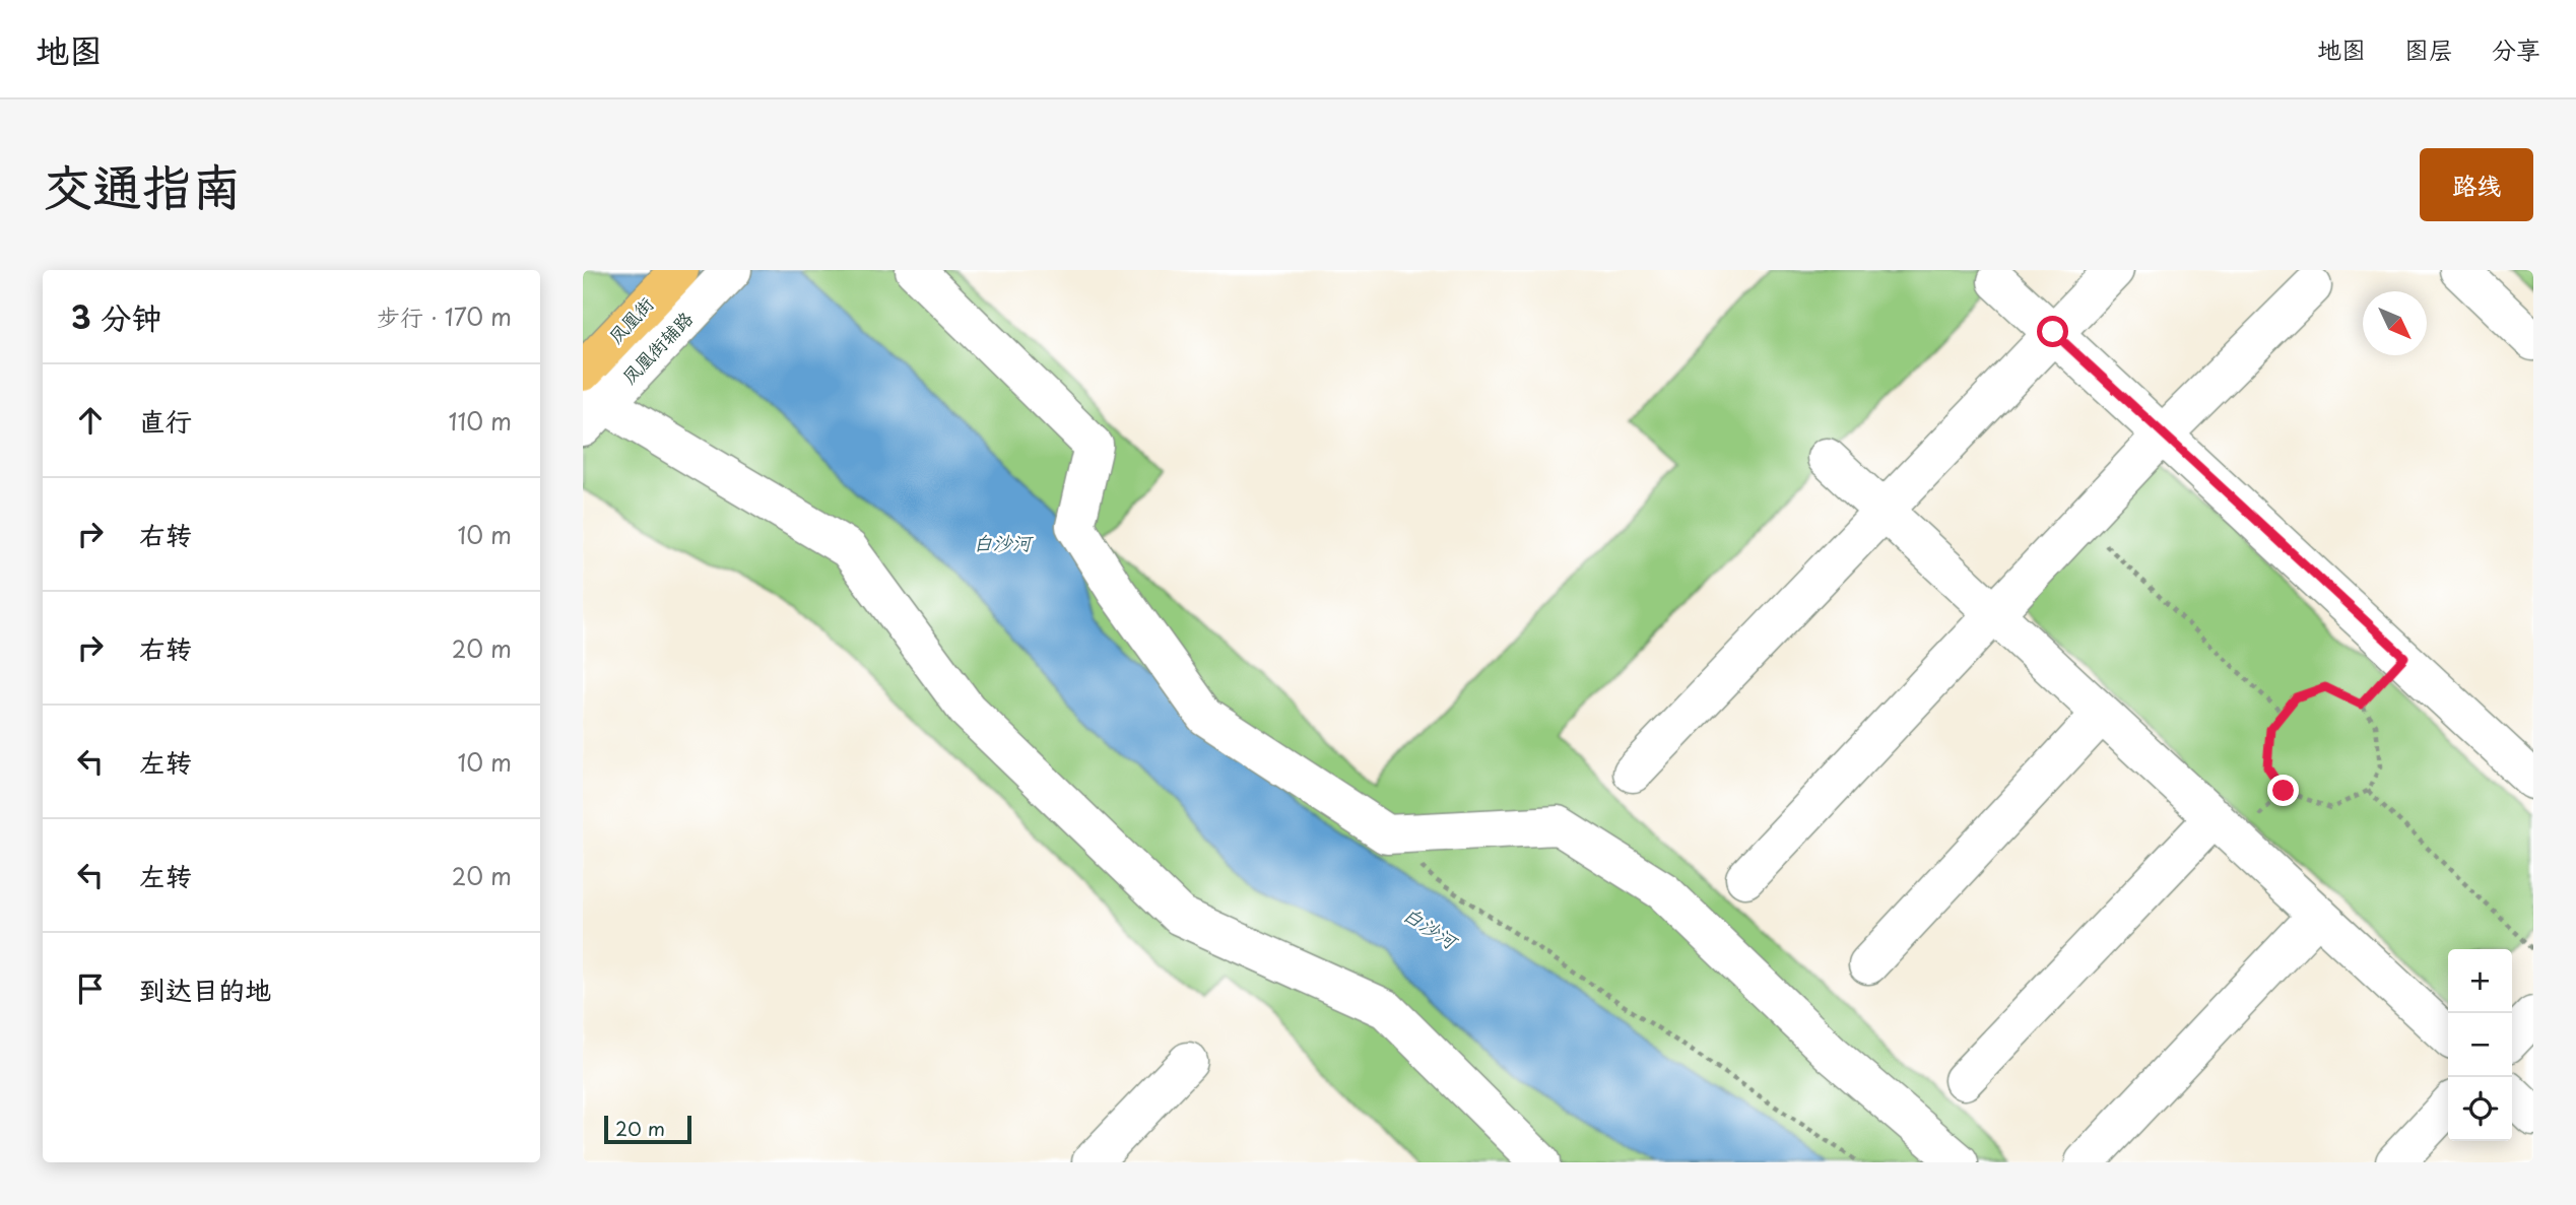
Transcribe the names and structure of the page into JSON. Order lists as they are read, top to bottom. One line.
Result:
{"streets":{"main road":["凤凰街"],"street":["凤凰街辅路"]},"crossings":[["凤凰街","凤凰街辅路"]],"water":["白沙河"],"scale_bar":"20 m","north":"bottom right","page":{"header":"地图","nav":["地图","图层","分享"],"title":"交通指南","buttons":"路线","heading":["3 分钟","步行 · 170 m"],"list":[["直行","110 m"],["右转","10 m"],["右转","20 m"],["左转","10 m"],["左转","20 m"],"到达目的地"],"map_buttons":["+","−"],"scale":"20 m"}}
